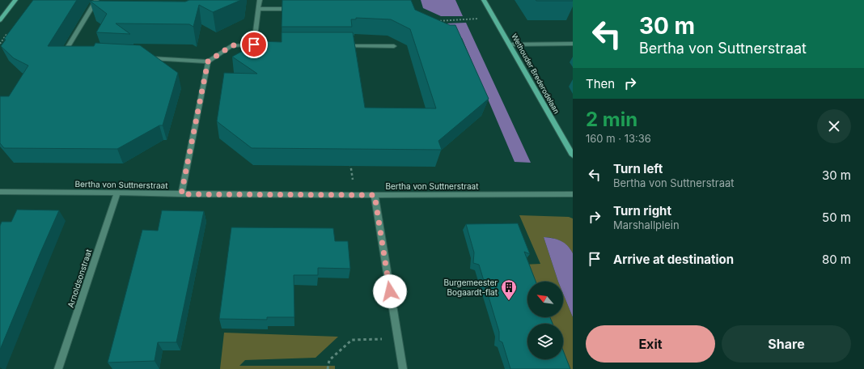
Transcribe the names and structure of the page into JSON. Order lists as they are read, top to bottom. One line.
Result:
{"streets":{"street":["Wethouder Brederodelaan","Bertha von Suttnerstraat","Arnoldsonstraat"]},"crossings":[["Bertha von Suttnerstraat","Arnoldsonstraat"]],"places":{"building":["Burgemeester Bogaardt-flat"]},"north":"top left","page":{"turn":["30 m","Bertha von Suttnerstraat"],"then":"Then","heading":["2 min","160 m · 13:36"],"list":[{"name":"Turn left","note":"Bertha von Suttnerstraat","value":"30 m"},{"name":"Turn right","note":"Marshallplein","value":"50 m"},{"name":"Arrive at destination","value":"80 m"}],"buttons":["Exit","Share"]}}
